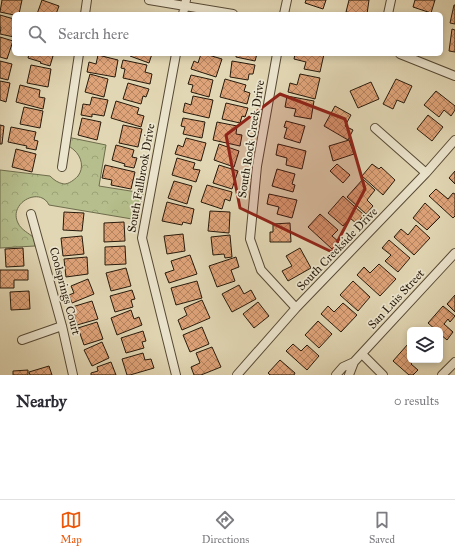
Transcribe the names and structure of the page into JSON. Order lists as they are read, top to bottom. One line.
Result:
{"streets":{"street":["South Rock Creek Drive","South Fallbrook Drive","South Creekside Drive","Coolsprings Court","San Luis Street"]},"crossings":[["South Rock Creek Drive","South Creekside Drive"]],"page":{"search":"Search here","heading":["Nearby","0 results"],"nav":["Map","Directions","Saved"]}}
